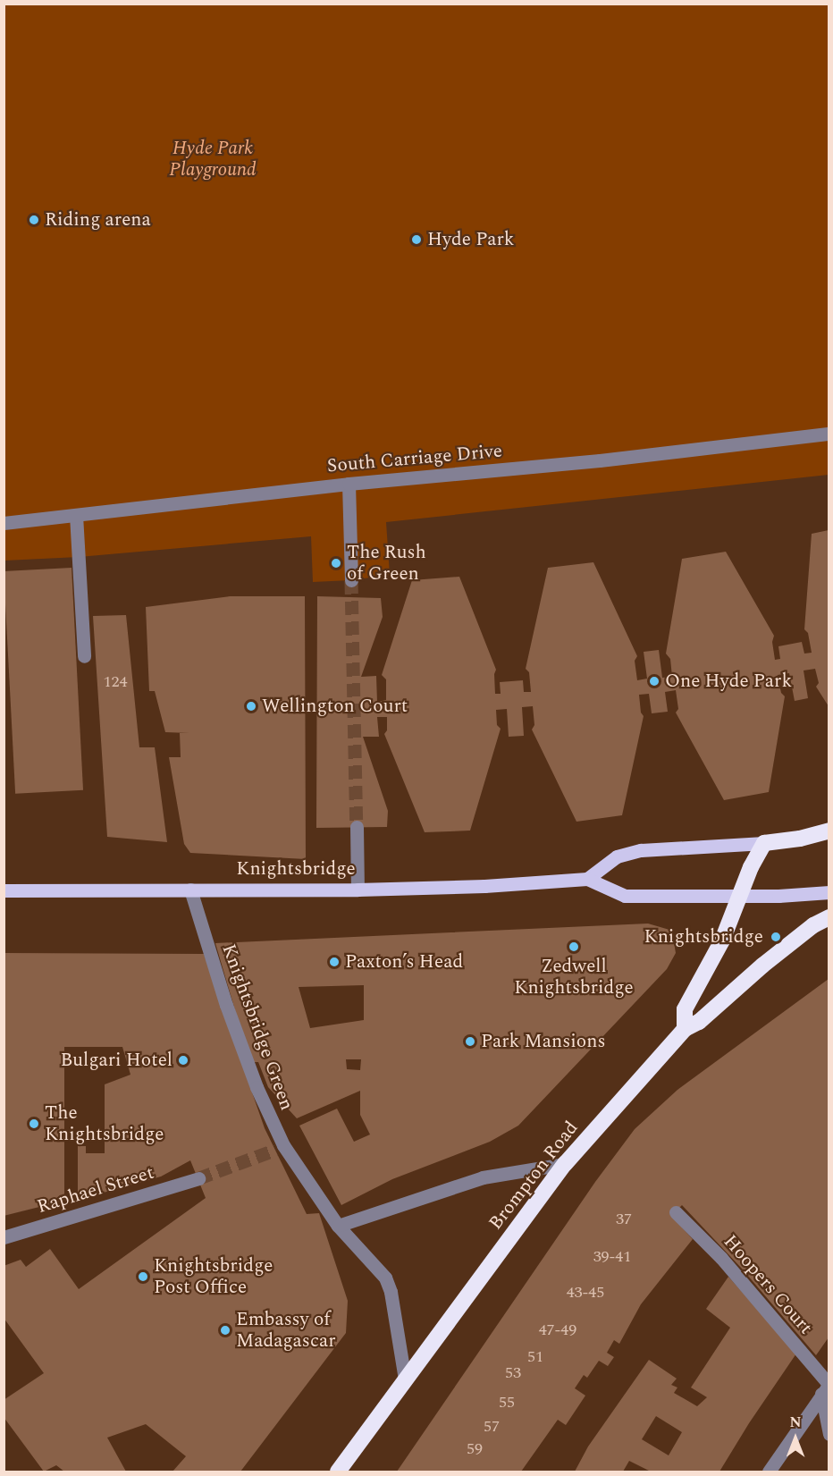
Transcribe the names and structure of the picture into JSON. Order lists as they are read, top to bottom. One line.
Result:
{"streets":{"highway":["Brompton Road"],"main road":["Knightsbridge"],"street":["South Carriage Drive","Knightsbridge Green","Raphael Street","Hoopers Court"]},"crossings":[["Knightsbridge","Knightsbridge Green"],["Knightsbridge Green","Brompton Road"]],"parks":["Hyde Park Playground"],"places":["Riding arena","Hyde Park","The Rush of Green","One Hyde Park","Wellington Court","Knightsbridge","Zedwell Knightsbridge","Paxton’s Head","Park Mansions","Bulgari Hotel","The Knightsbridge","Knightsbridge Post Office","Embassy of Madagascar"],"house_numbers":["124","37","39-41","43-45","47-49","51","53","55","57","59"],"north":"top"}
